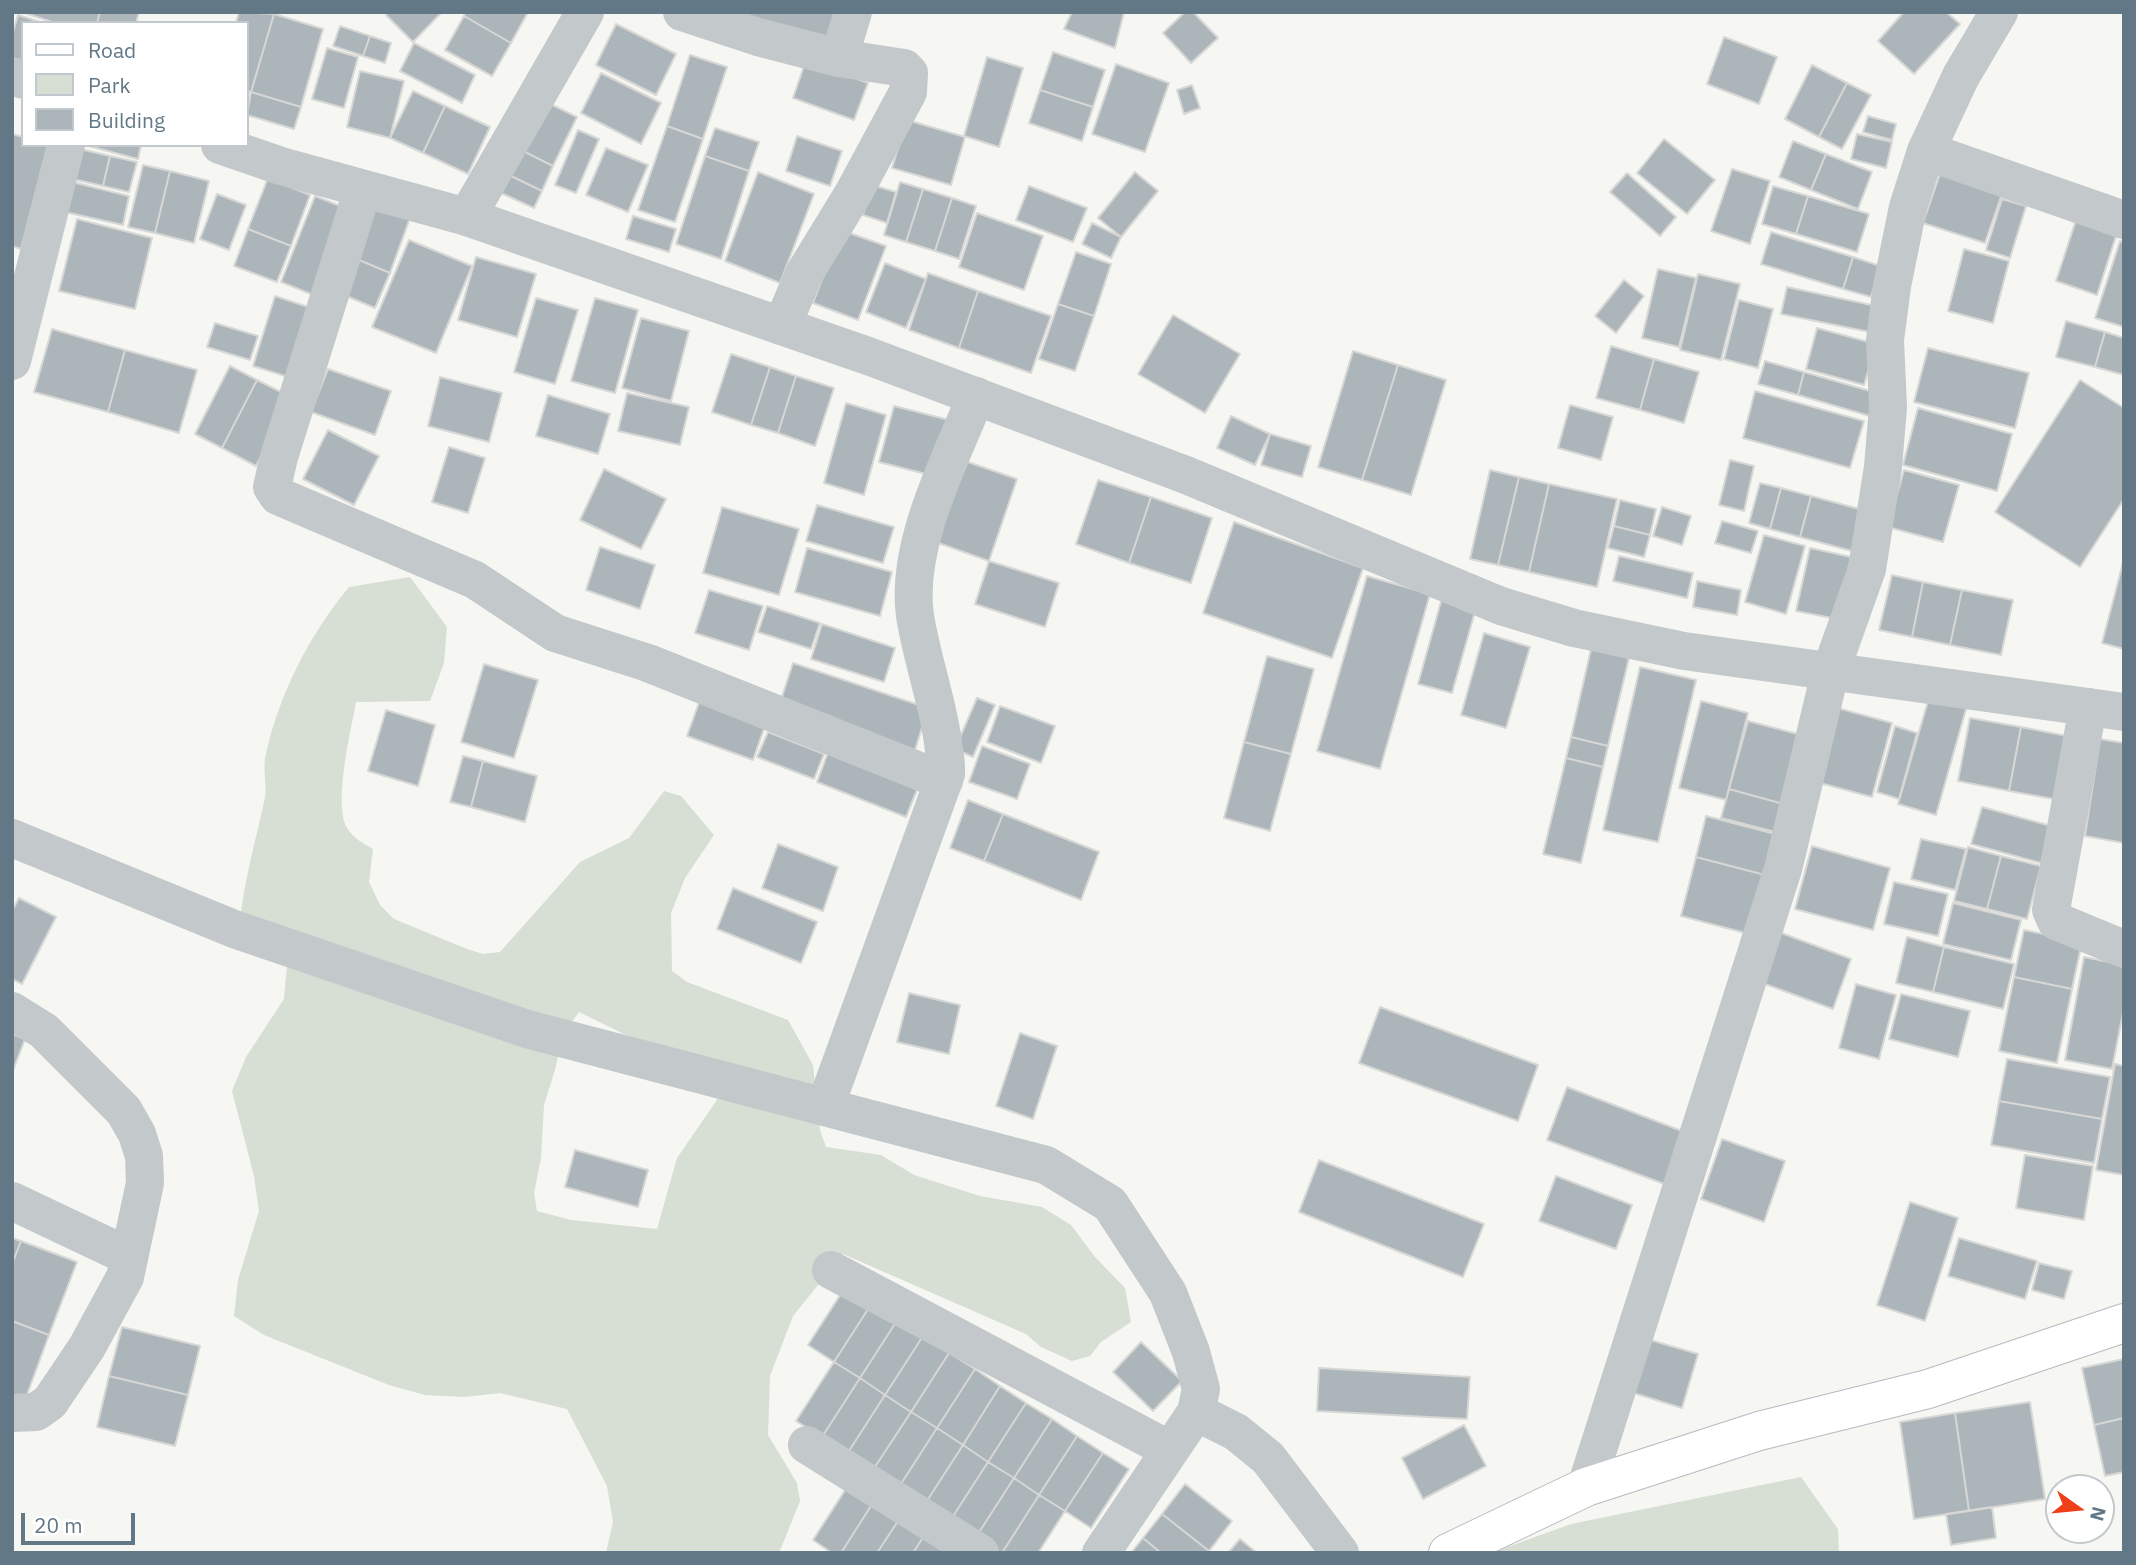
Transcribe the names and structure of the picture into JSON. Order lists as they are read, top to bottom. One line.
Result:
{"legend":["Road","Park","Building"],"scale_bar":"20 m","north":"right"}
